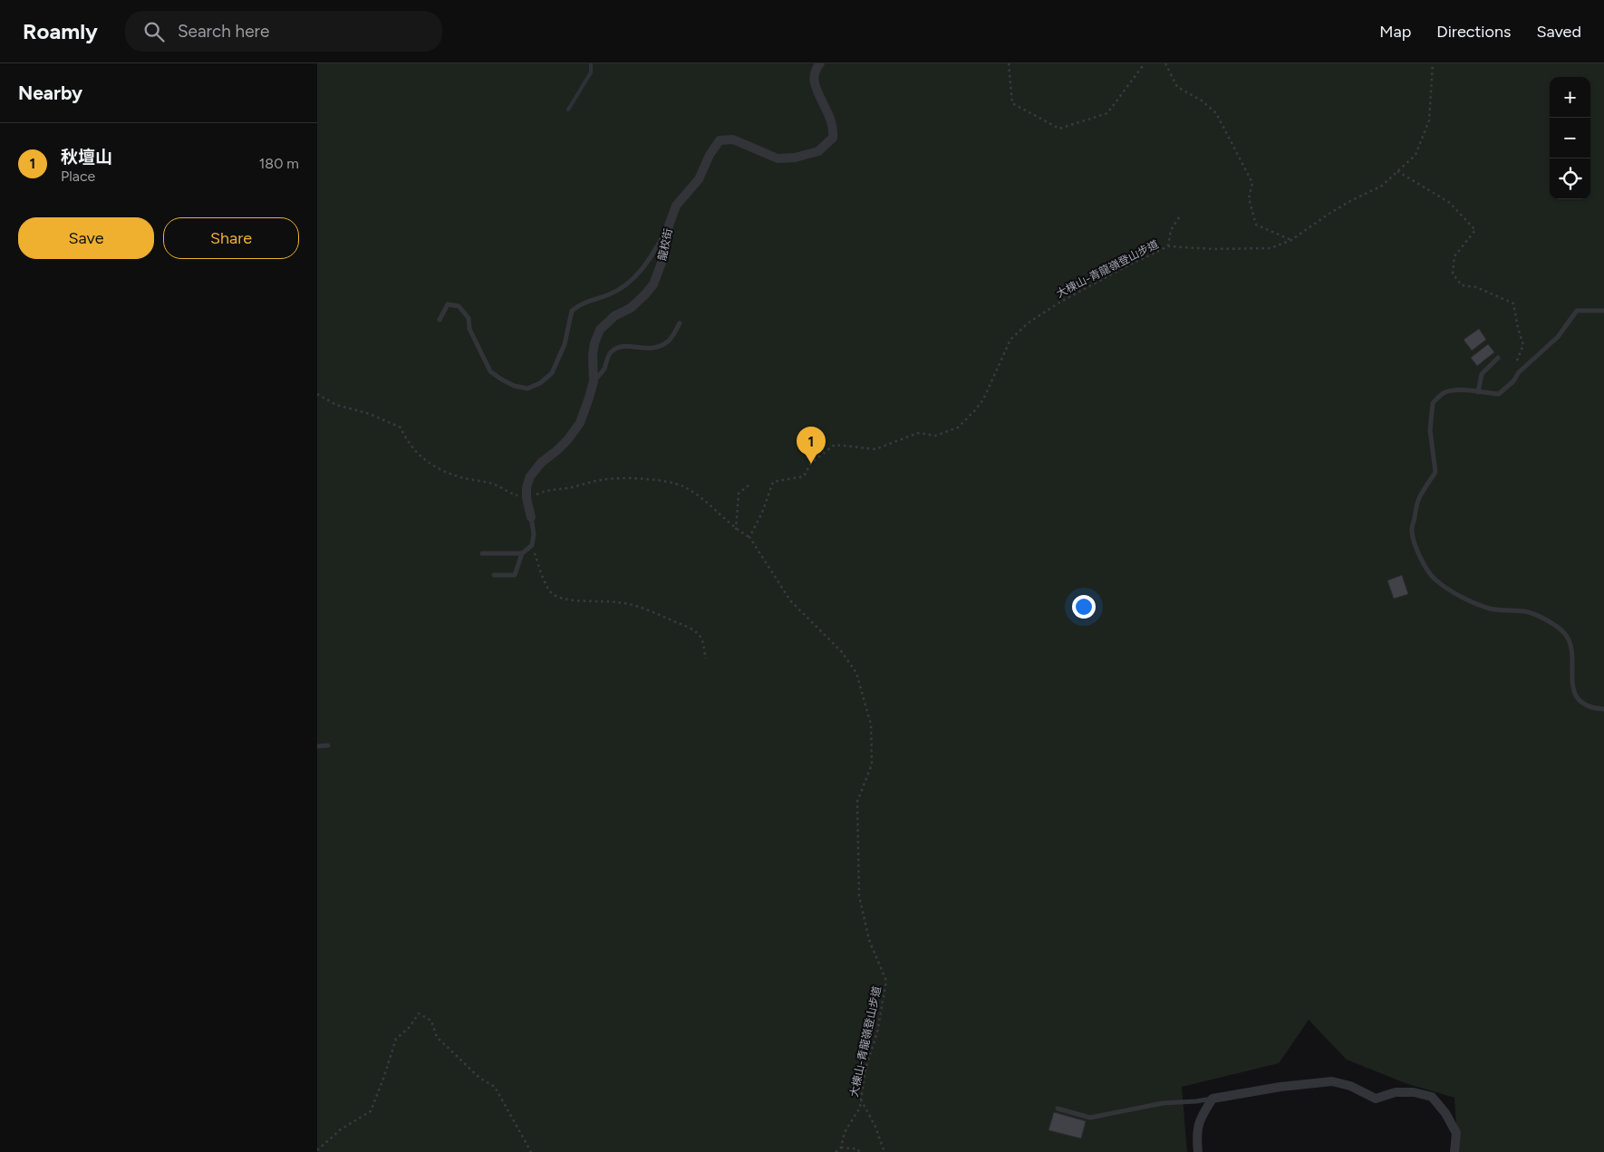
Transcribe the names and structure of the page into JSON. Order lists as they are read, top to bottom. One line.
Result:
{"streets":{"street":["龍校街"],"path":["大棟山-青龍嶺登山步道"]},"page":{"header":"Roamly","search":"Search here","nav":["Map","Directions","Saved"],"heading":"Nearby","map_buttons":["+","−"],"list":[{"mark":"1","name":"秋壇山","note":"Place","value":"180 m"}],"buttons":["Save","Share"],"pins":"1"}}
